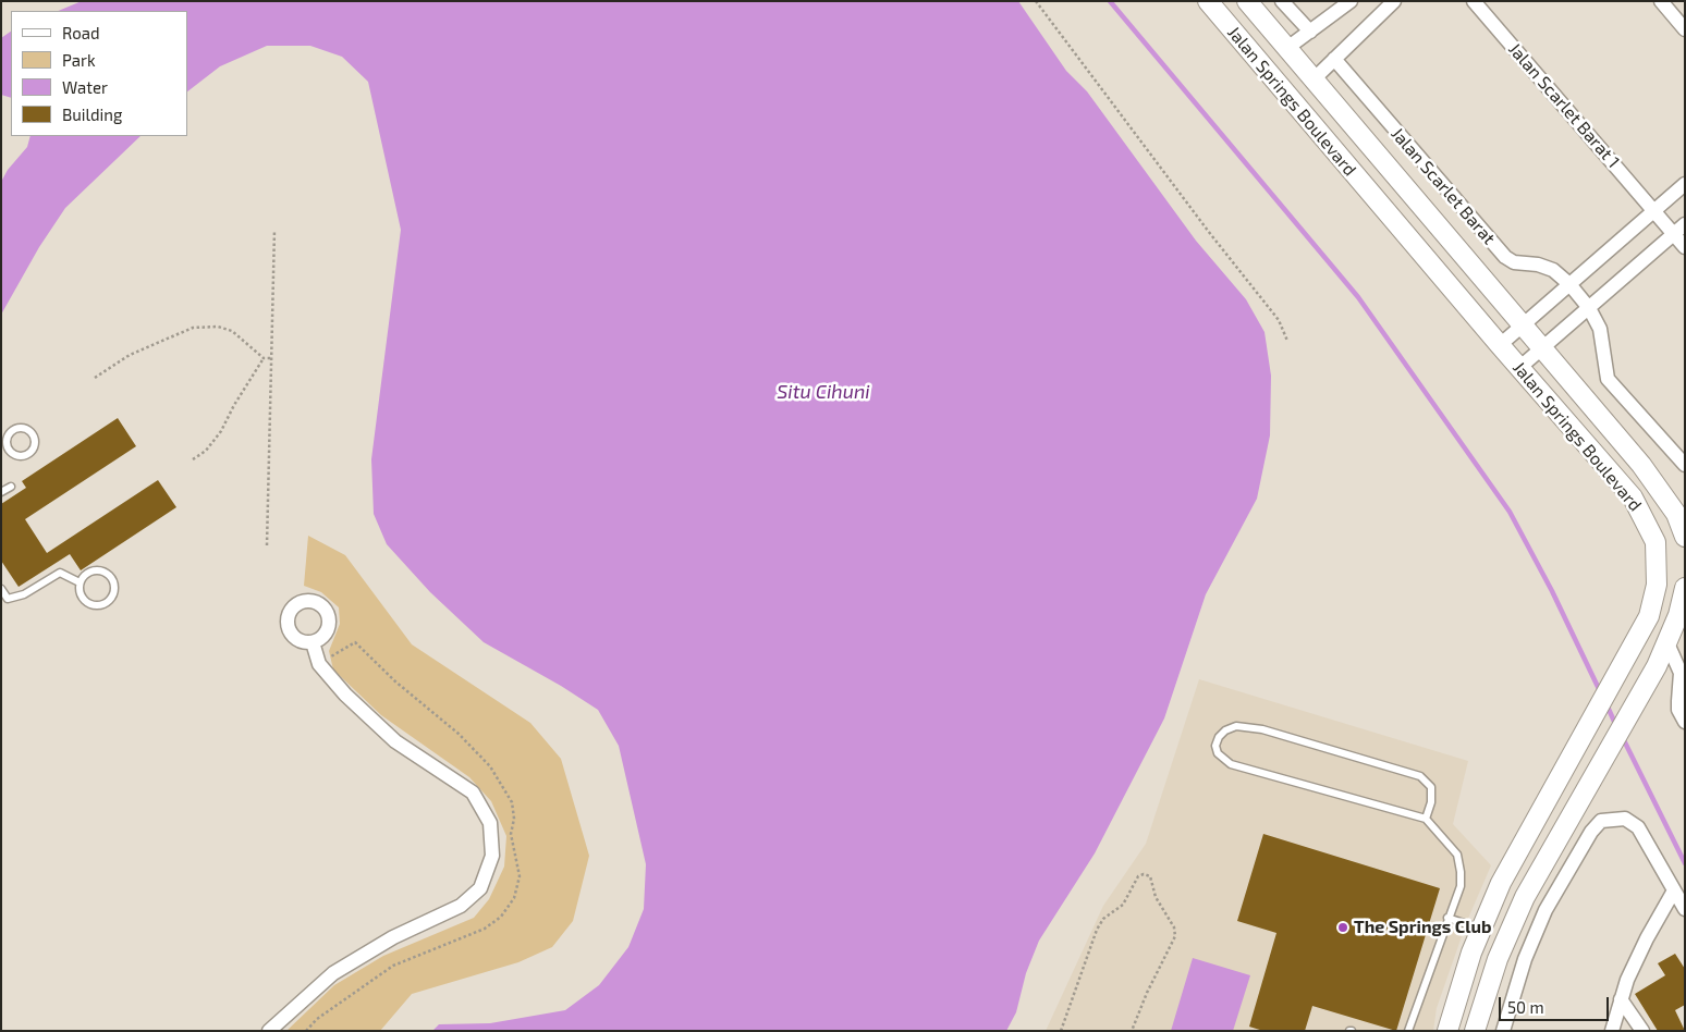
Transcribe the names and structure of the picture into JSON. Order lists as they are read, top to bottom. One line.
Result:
{"streets":{"main road":["Jalan Springs Boulevard"],"street":["Jalan Scarlet Barat 1","Jalan Scarlet Barat"]},"water":["Situ Cihuni"],"places":["The Springs Club"],"legend":["Road","Park","Water","Building"],"scale_bar":"50 m"}
